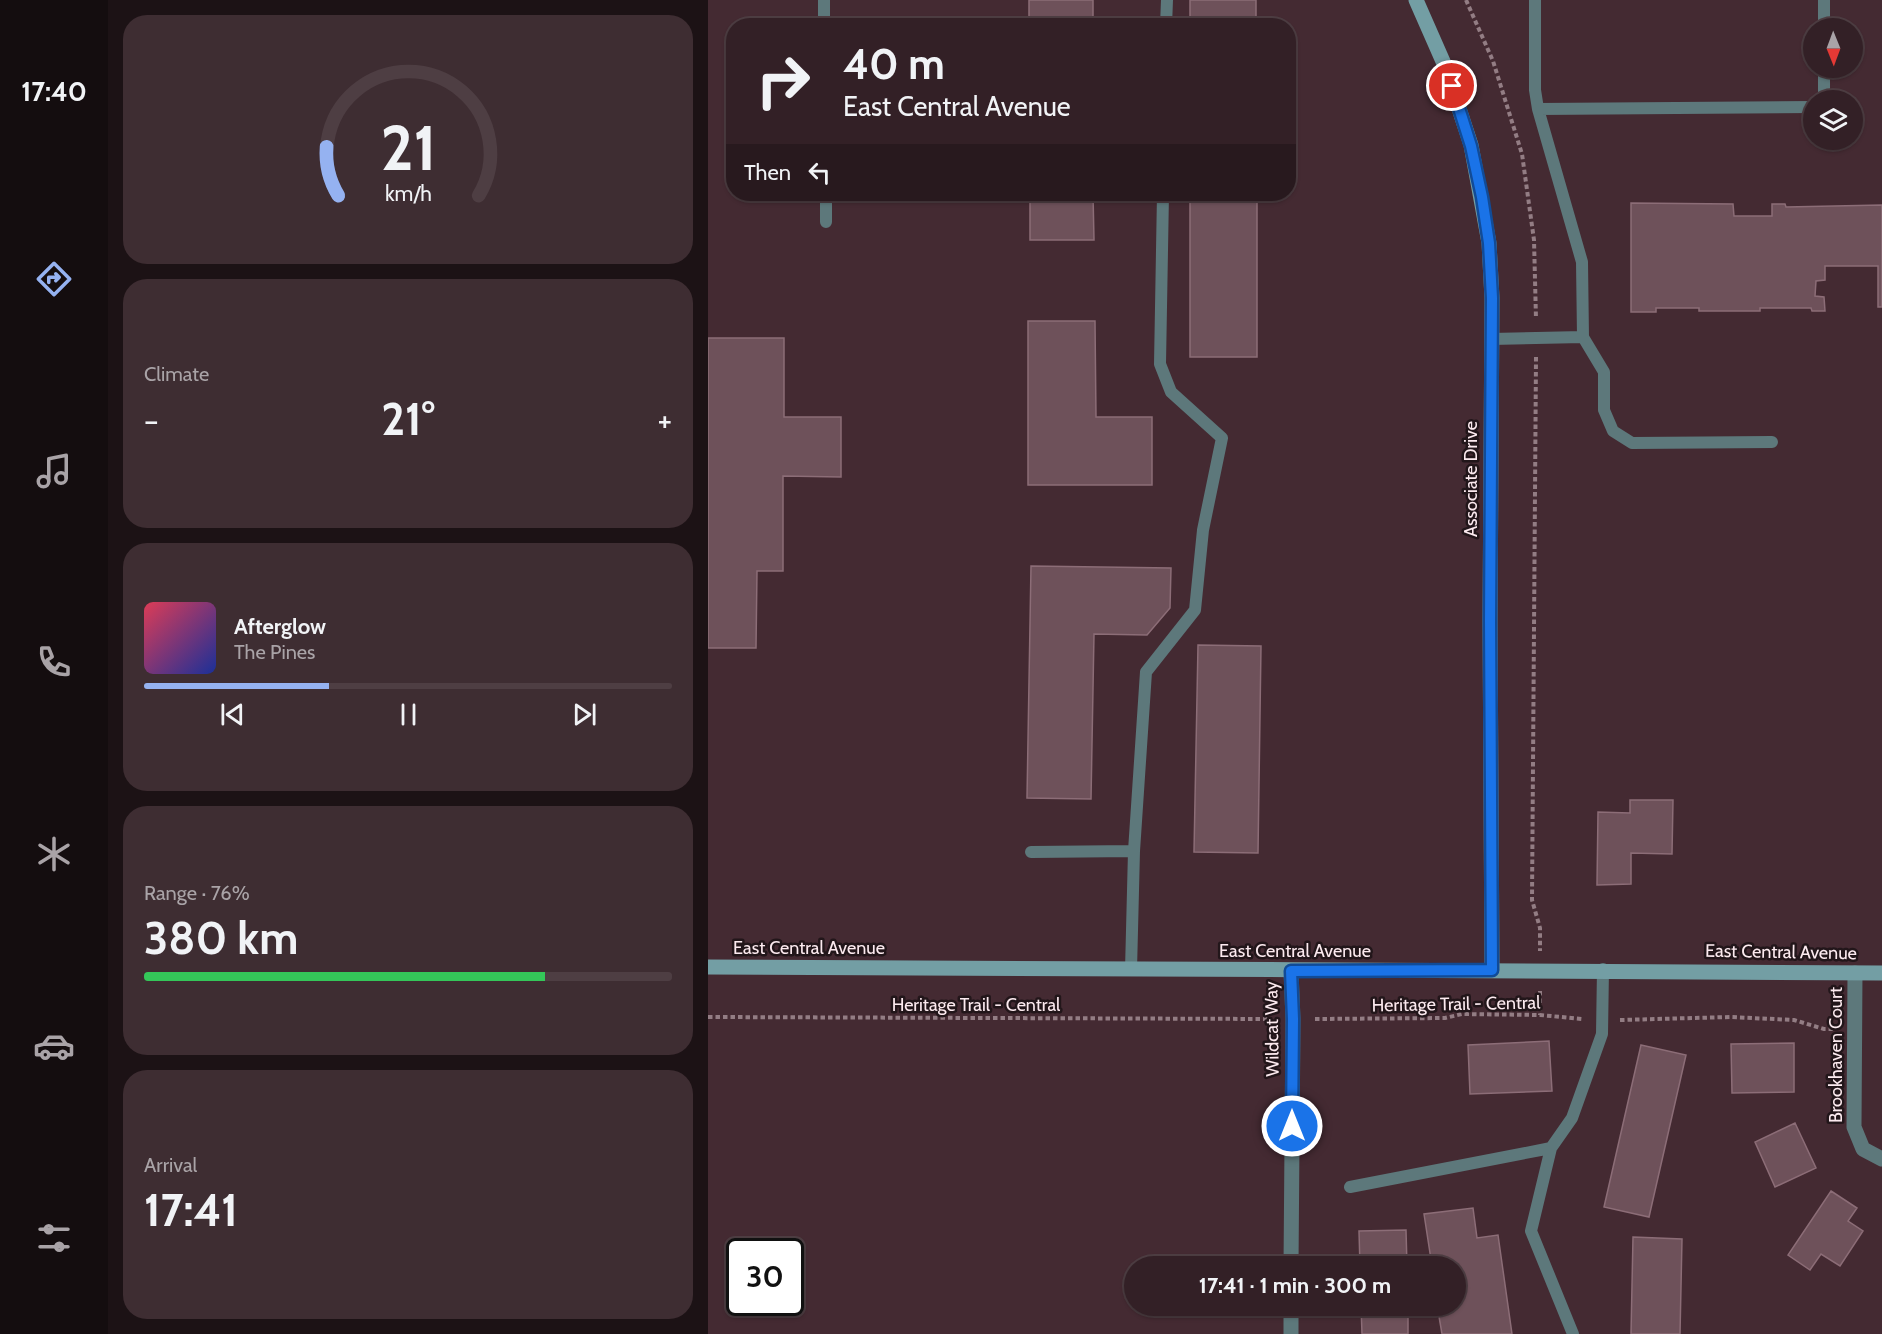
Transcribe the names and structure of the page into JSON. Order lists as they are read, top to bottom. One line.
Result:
{"streets":{"main road":["Associate Drive","East Central Avenue"],"street":["Wildcat Way","Brookhaven Court"],"path":["Heritage Trail - Central"]},"crossings":[["Associate Drive","East Central Avenue"],["East Central Avenue","Wildcat Way"],["East Central Avenue","Brookhaven Court"]],"north":"bottom","page":{"tabs":"17:40","turn":["40 m","East Central Avenue"],"then":"Then","tile":["Climate",["Range · 76%","380 km"],["Arrival","17:41"]],"heat":["−","21°","+"],"song":["Afterglow","The Pines"],"limit":"30","trip":"17:41 · 1 min · 300 m","gauge":["21","km/h"]}}
